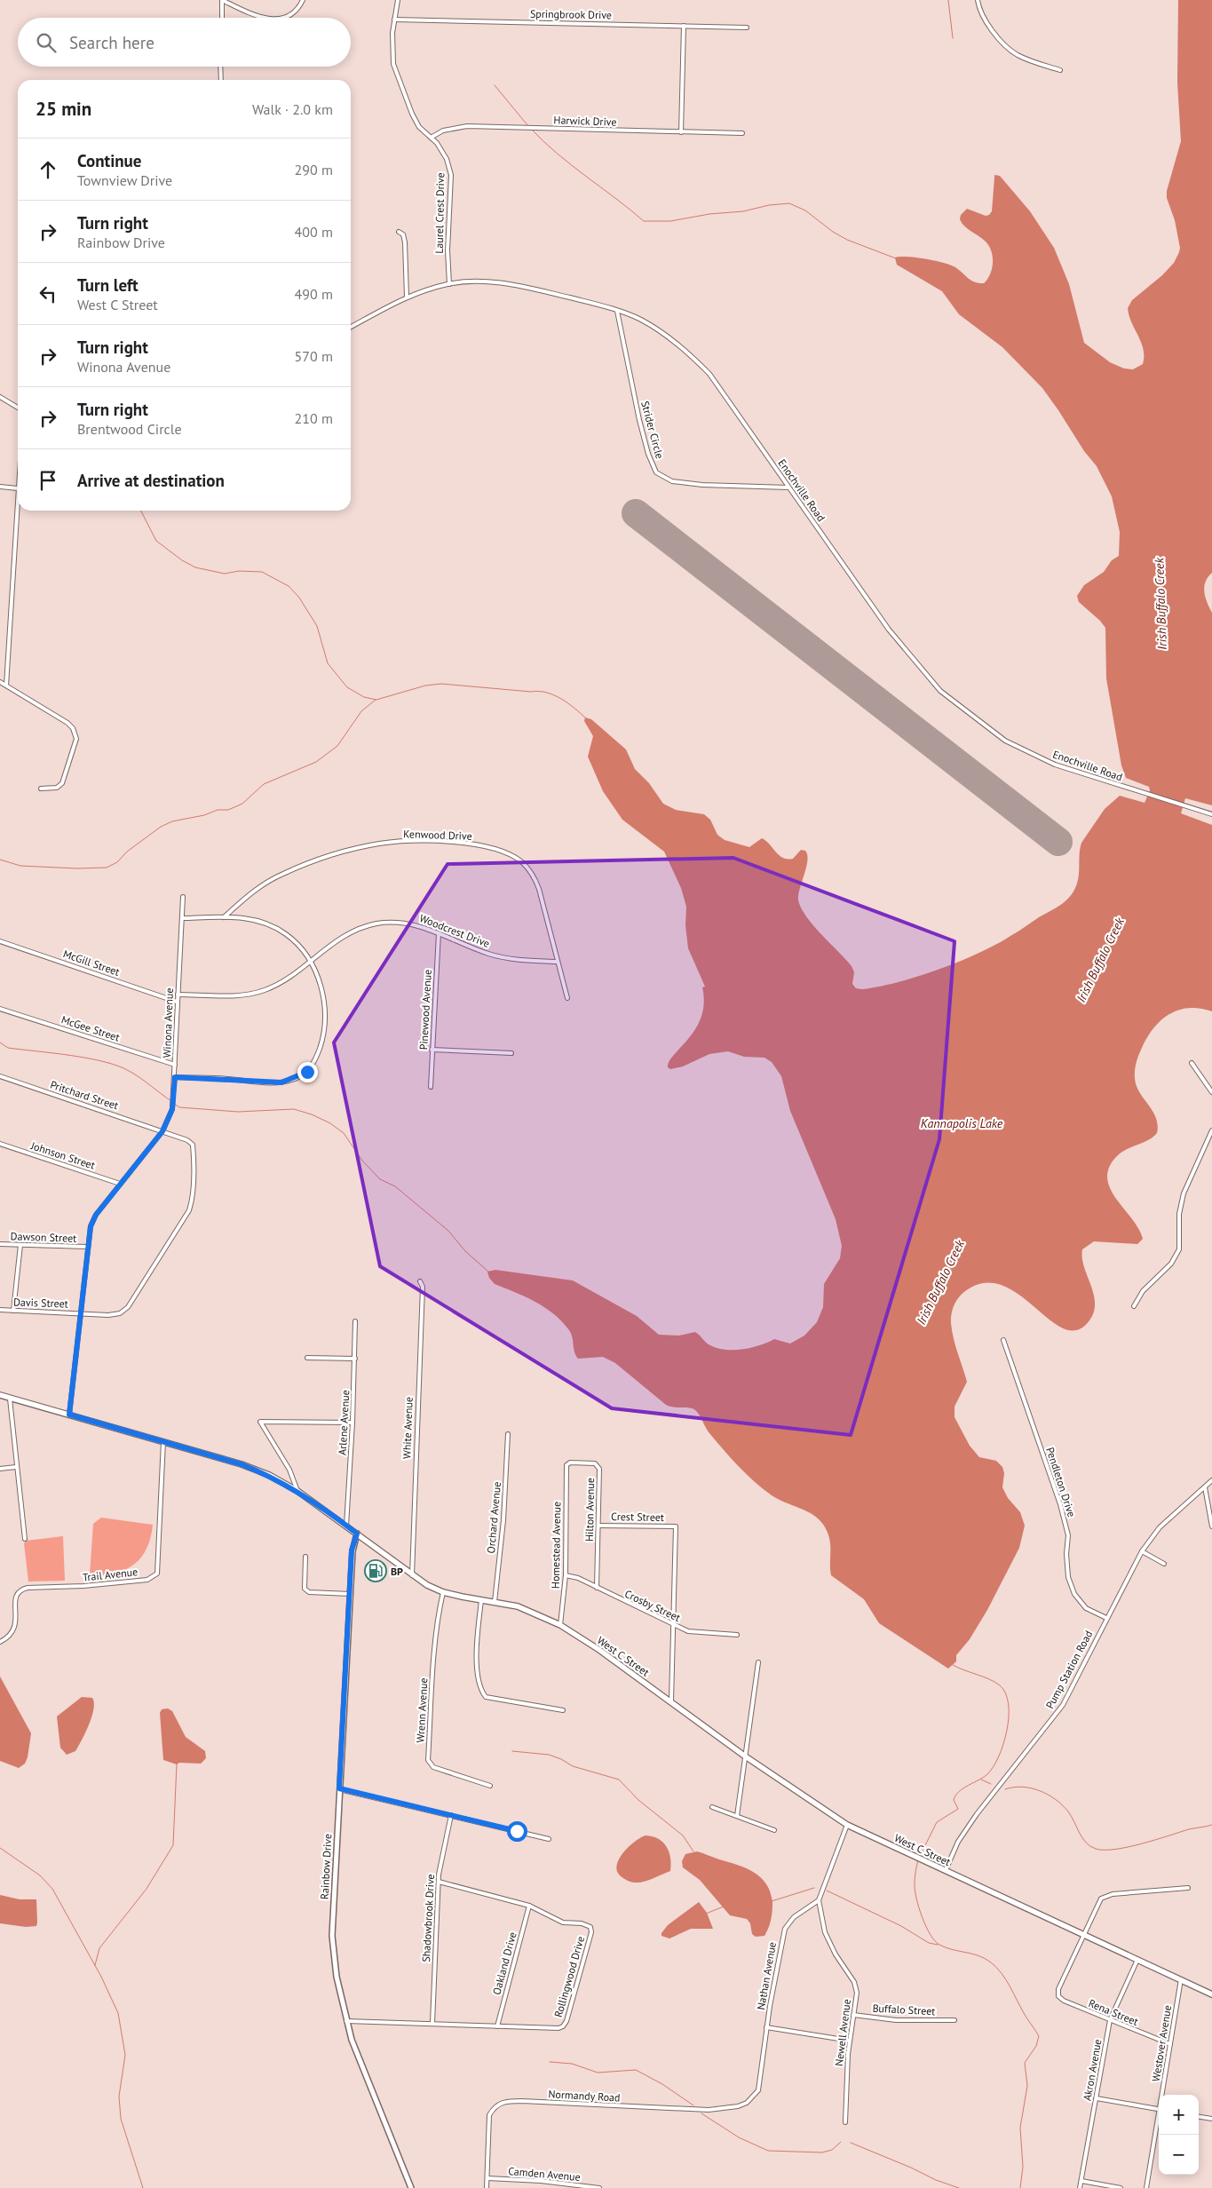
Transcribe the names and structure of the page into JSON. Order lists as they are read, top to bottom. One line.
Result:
{"streets":{"main road":["West C Street"],"street":["Springbrook Drive","Harwick Drive","Laurel Crest Drive","Strider Circle","Enochville Road","Kenwood Drive","Woodcrest Drive","McGill Street","Pinewood Avenue","Winona Avenue","McGee Street","Pritchard Street","Johnson Street","Dawson Street","Davis Street","Arlene Avenue","White Avenue","Pendleton Drive","Hilton Avenue","Crest Street","Orchard Avenue","Homestead Avenue","Trail Avenue","Crosby Street","Pump Station Road","Wrenn Avenue","Rainbow Drive","Shadowbrook Drive","Oakland Drive","Nathan Avenue","Rollingwood Drive","Buffalo Street","Rena Street","Newell Avenue","Westover Avenue","Akron Avenue","Normandy Road","Camden Avenue"]},"crossings":[["Springbrook Drive","Laurel Crest Drive"],["Harwick Drive","Laurel Crest Drive"],["Laurel Crest Drive","Enochville Road"],["Strider Circle","Enochville Road"],["Kenwood Drive","Woodcrest Drive"],["Woodcrest Drive","Pinewood Avenue"],["Woodcrest Drive","Winona Avenue"],["McGill Street","Winona Avenue"],["Winona Avenue","McGee Street"],["Winona Avenue","Pritchard Street"],["Winona Avenue","Johnson Street"],["Winona Avenue","Dawson Street"],["Winona Avenue","Davis Street"],["Winona Avenue","West C Street"],["Pritchard Street","Davis Street"],["Arlene Avenue","West C Street"],["White Avenue","West C Street"],["Pendleton Drive","Pump Station Road"],["Hilton Avenue","Crest Street"],["Hilton Avenue","Homestead Avenue"],["Hilton Avenue","Crosby Street"],["Crest Street","Crosby Street"],["Orchard Avenue","West C Street"],["Homestead Avenue","Crosby Street"],["Homestead Avenue","West C Street"],["Trail Avenue","West C Street"],["West C Street","Pump Station Road"],["West C Street","Wrenn Avenue"],["West C Street","Rainbow Drive"],["West C Street","Rena Street"],["West C Street","Westover Avenue"],["West C Street","Akron Avenue"],["Rainbow Drive","Rollingwood Drive"],["Shadowbrook Drive","Rollingwood Drive"],["Oakland Drive","Rollingwood Drive"],["Nathan Avenue","Newell Avenue"],["Nathan Avenue","Normandy Road"],["Buffalo Street","Newell Avenue"],["Rena Street","Westover Avenue"],["Rena Street","Akron Avenue"],["Normandy Road","Camden Avenue"]],"water":["Irish Buffalo Creek","Kannapolis Lake"],"places":{"fuel station":["BP"]},"page":{"search":"Search here","heading":["25 min","Walk · 2.0 km"],"list":[["Continue","Townview Drive","290 m"],["Turn right","Rainbow Drive","400 m"],["Turn left","West C Street","490 m"],["Turn right","Winona Avenue","570 m"],["Turn right","Brentwood Circle","210 m"],"Arrive at destination"],"map_buttons":["+","−"]}}
